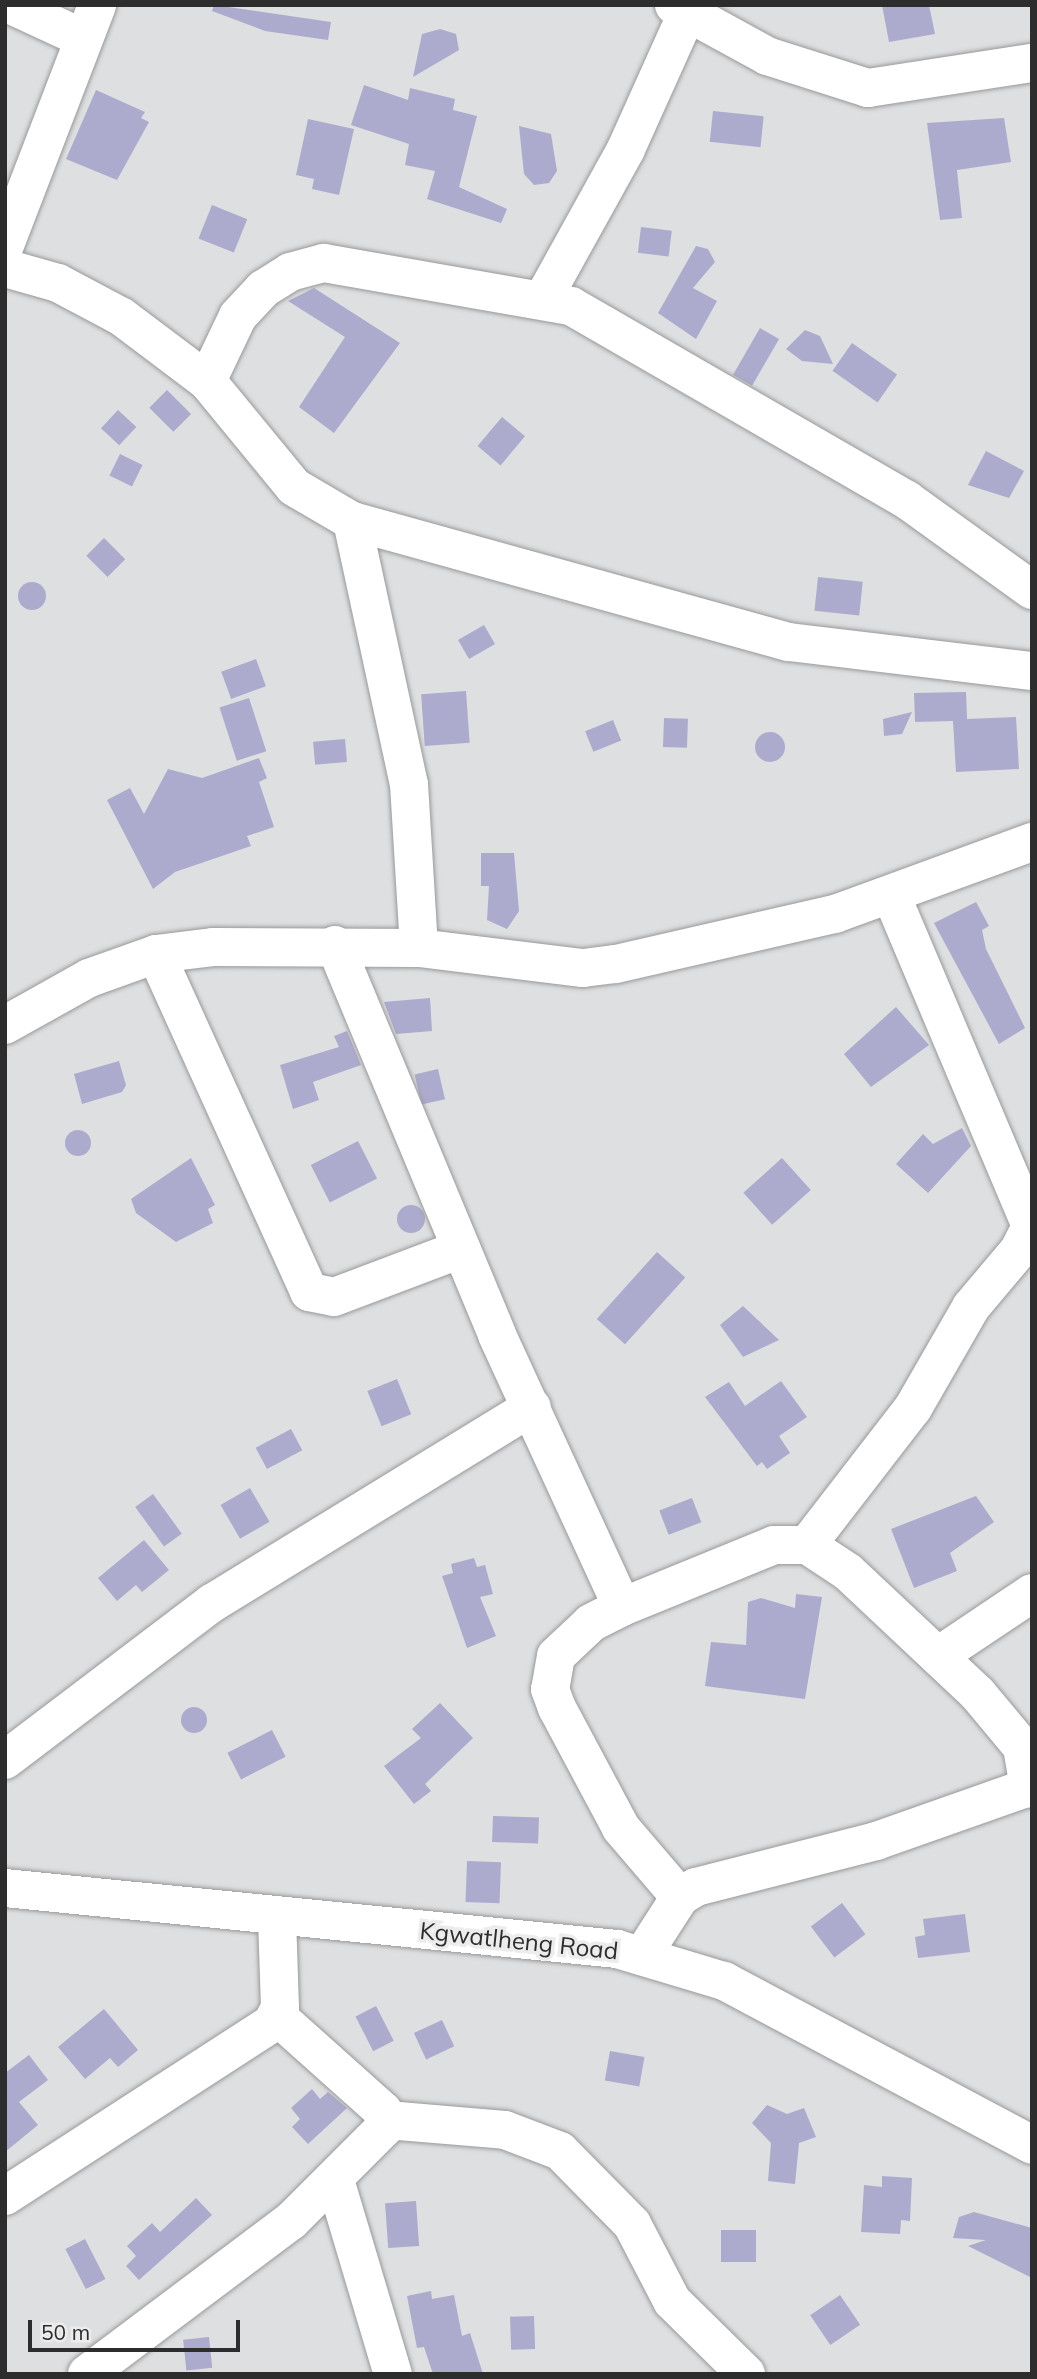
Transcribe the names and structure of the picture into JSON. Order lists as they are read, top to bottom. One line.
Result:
{"streets":{"street":["Kgwatlheng Road"]},"scale_bar":"50 m"}
